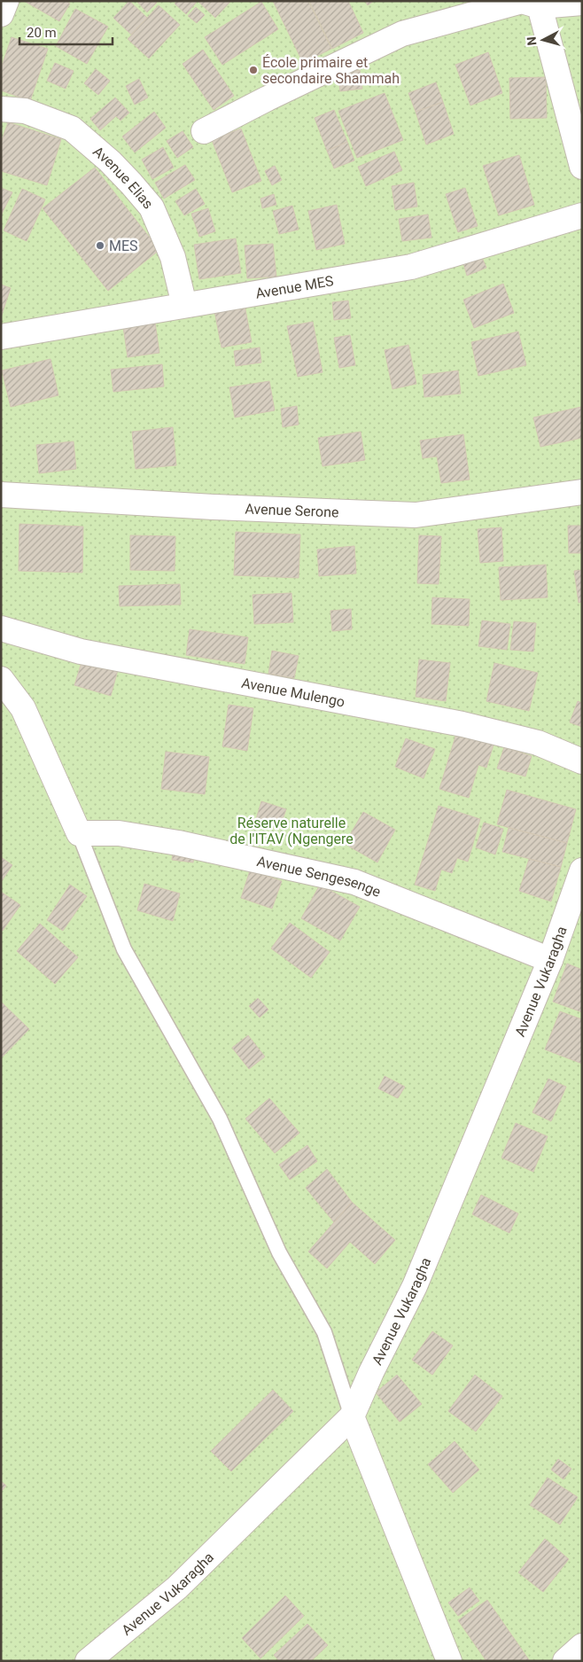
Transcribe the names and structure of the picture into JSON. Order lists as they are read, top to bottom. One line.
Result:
{"streets":{"street":["Avenue Elias","Avenue MES","Avenue Serone","Avenue Mulengo","Avenue Sengesenge","Avenue Vukaragha"]},"crossings":[["Avenue Elias","Avenue MES"],["Avenue Sengesenge","Avenue Vukaragha"]],"parks":["Réserve naturelle de l'ITAV (Ngengere"],"places":["École primaire et secondaire Shammah","MES"],"scale_bar":"20 m","north":"left"}
